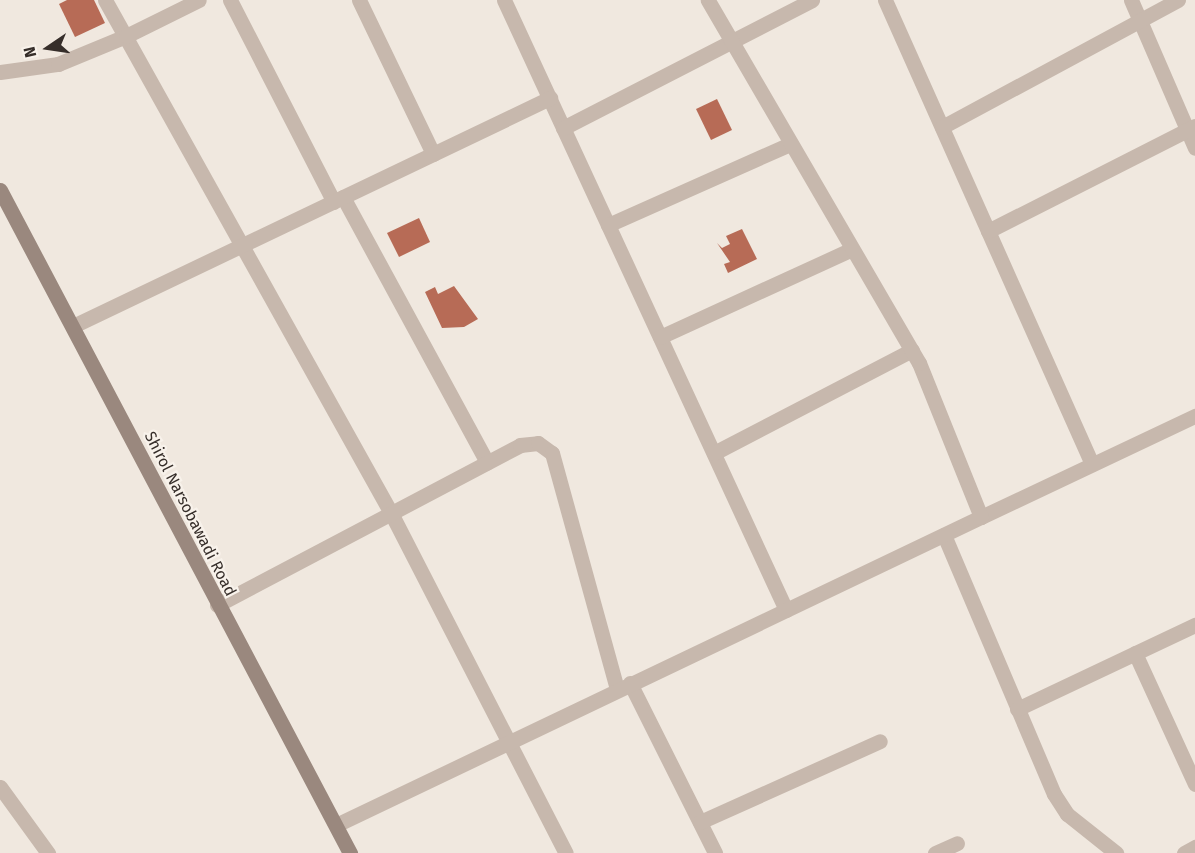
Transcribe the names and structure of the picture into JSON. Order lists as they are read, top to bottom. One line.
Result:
{"streets":{"main road":["Shirol Narsobawadi Road"]},"north":"left"}
